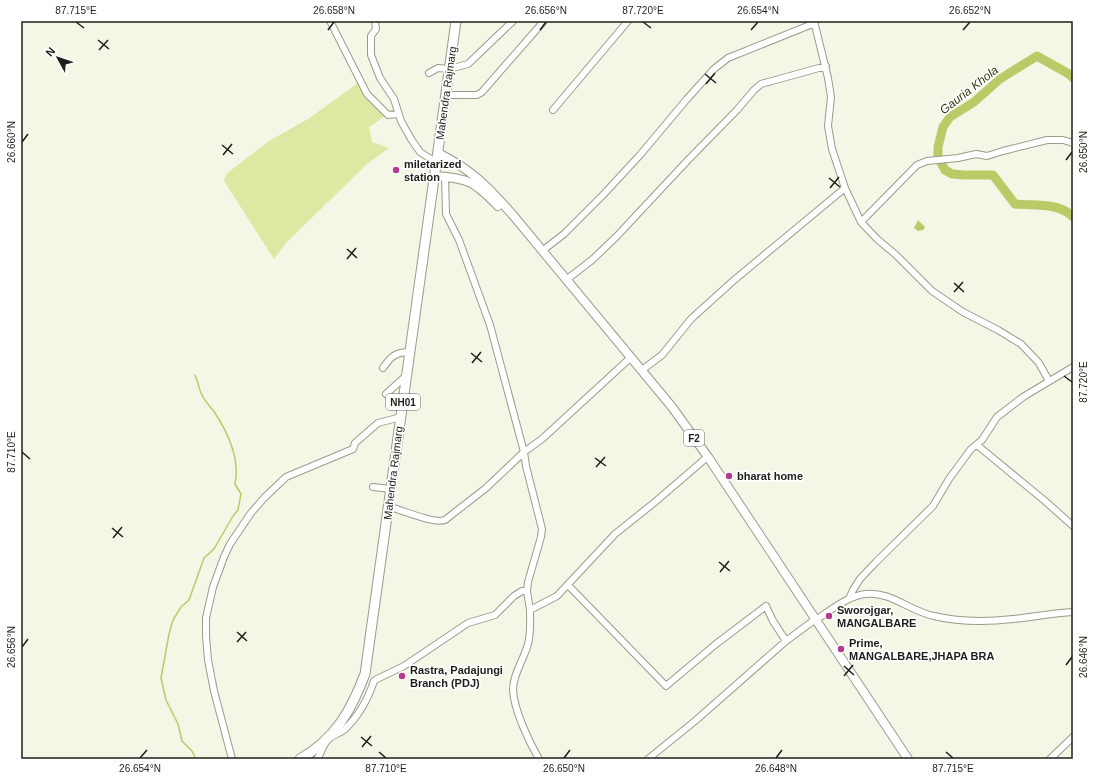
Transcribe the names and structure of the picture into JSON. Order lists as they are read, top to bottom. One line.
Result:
{"streets":{"highway":["Mahendra Rajmarg","NH01"],"main road":["F2"]},"crossings":[["Mahendra Rajmarg","F2"]],"water":["Gauria Khola"],"places":["miletarized station","bharat home","Sworojgar, MANGALBARE","Prime, MANGALBARE,JHAPA BRA","Rastra, Padajungi Branch (PDJ)"],"north":"top left","coordinates":["87.715°E","26.658°N","26.656°N","87.720°E","26.654°N","26.652°N","26.660°N","26.650°N","87.710°E","26.646°N","26.648°N"]}
